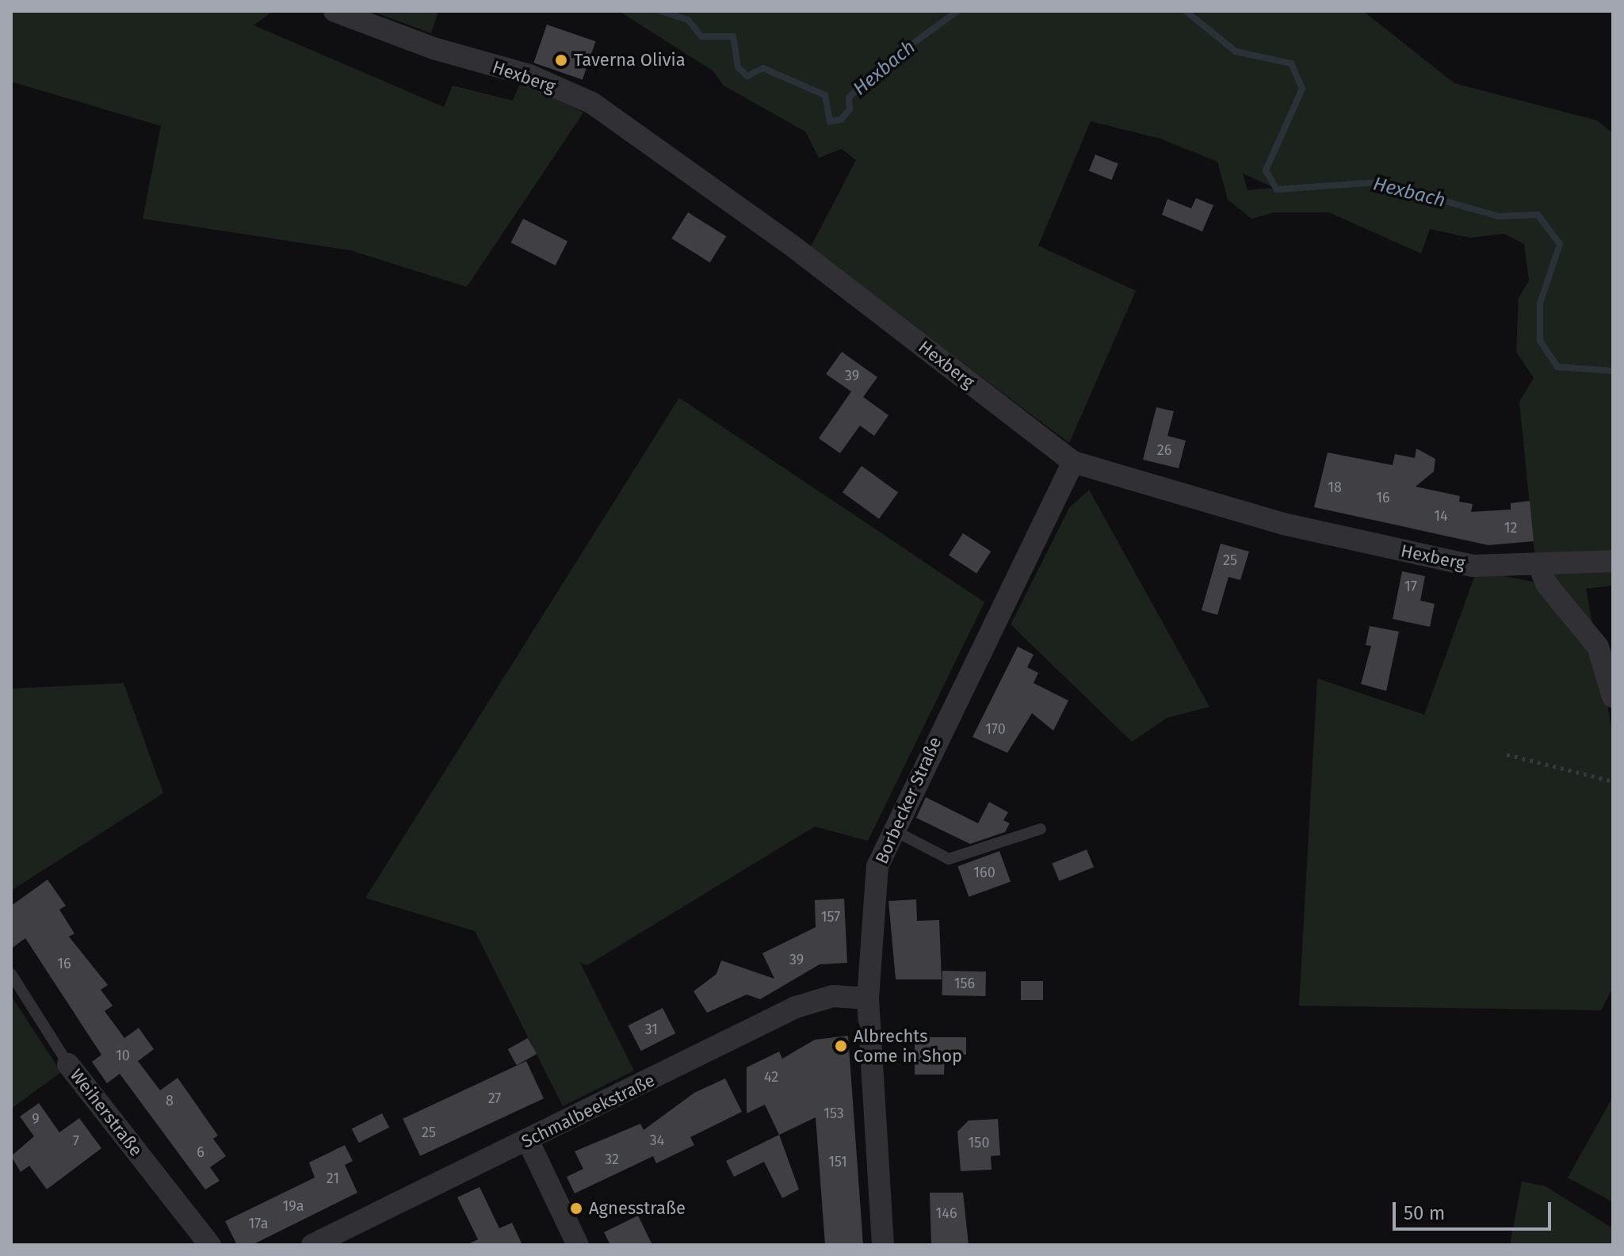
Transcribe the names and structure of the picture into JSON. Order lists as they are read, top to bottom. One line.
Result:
{"streets":{"street":["Hexberg","Borbecker Straße","Schmalbeekstraße","Weiherstraße"]},"crossings":[["Hexberg","Borbecker Straße"],["Borbecker Straße","Schmalbeekstraße"]],"water":["Hexbach"],"places":["Taverna Olivia","Albrechts Come in Shop","Agnesstraße"],"house_numbers":["39","26","18","16","14","12","25","17","170","160","157","39","16","156","31","10","42","27","8","153","9","25","34","7","150","6","32","151","21","19a","146","17a"],"scale_bar":"50 m"}
